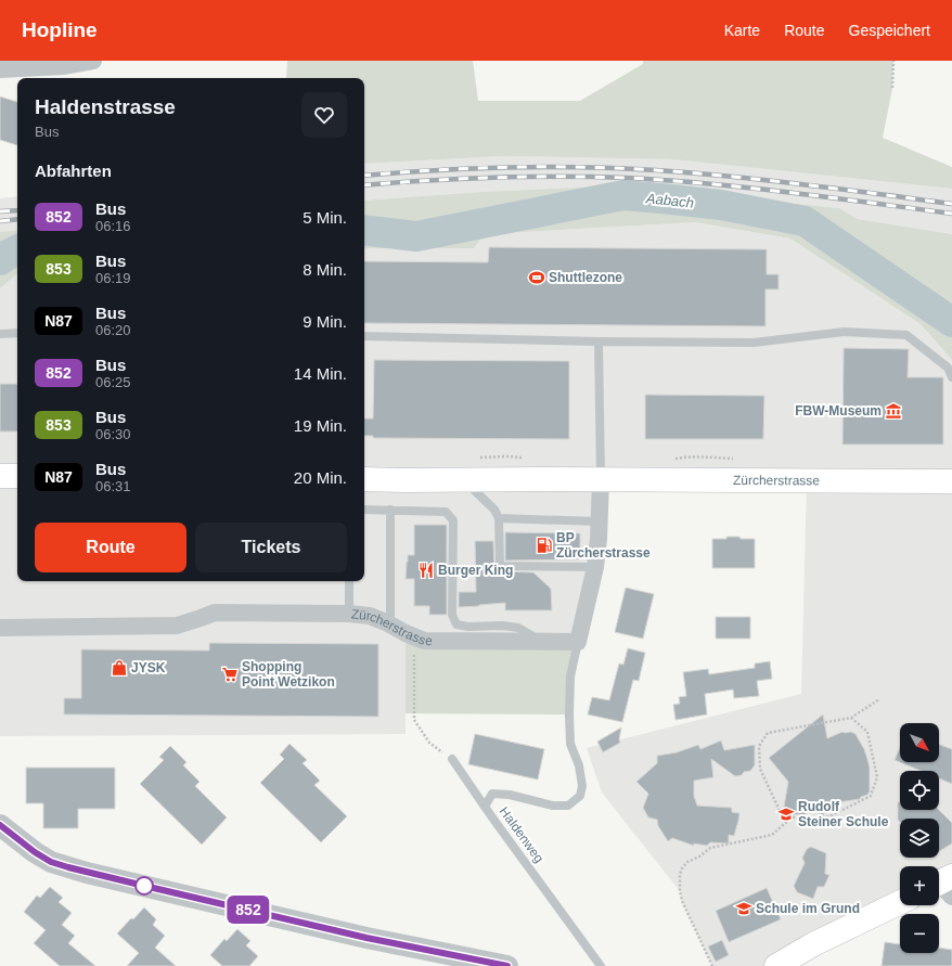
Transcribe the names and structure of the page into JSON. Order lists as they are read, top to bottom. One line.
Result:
{"streets":{"main road":["Zürcherstrasse"],"lane":["Haldenweg"]},"crossings":[["Zürcherstrasse","Haldenweg"]],"water":["Aabach"],"places":{"sports":["Shuttlezone"],"museum":["FBW-Museum"],"fuel station":["BP Zürcherstrasse"],"restaurant":["Burger King"],"shop":["JYSK"],"supermarket":["Shopping Point Wetzikon"],"school or university":["Rudolf Steiner Schule","Schule im Grund"]},"lines":["bus line 852"],"north":"bottom right","page":{"header":"Hopline","nav":["Karte","Route","Gespeichert"],"on_map":"852","heading":[["Haldenstrasse","Bus"],"Abfahrten"],"list":[{"mark":"852","name":"Bus","note":"06:16","value":"5 Min."},{"mark":"853","name":"Bus","note":"06:19","value":"8 Min."},{"mark":"N87","name":"Bus","note":"06:20","value":"9 Min."},{"mark":"852","name":"Bus","note":"06:25","value":"14 Min."},{"mark":"853","name":"Bus","note":"06:30","value":"19 Min."},{"mark":"N87","name":"Bus","note":"06:31","value":"20 Min."}],"buttons":["Route","Tickets"],"map_buttons":["+","−"]}}
